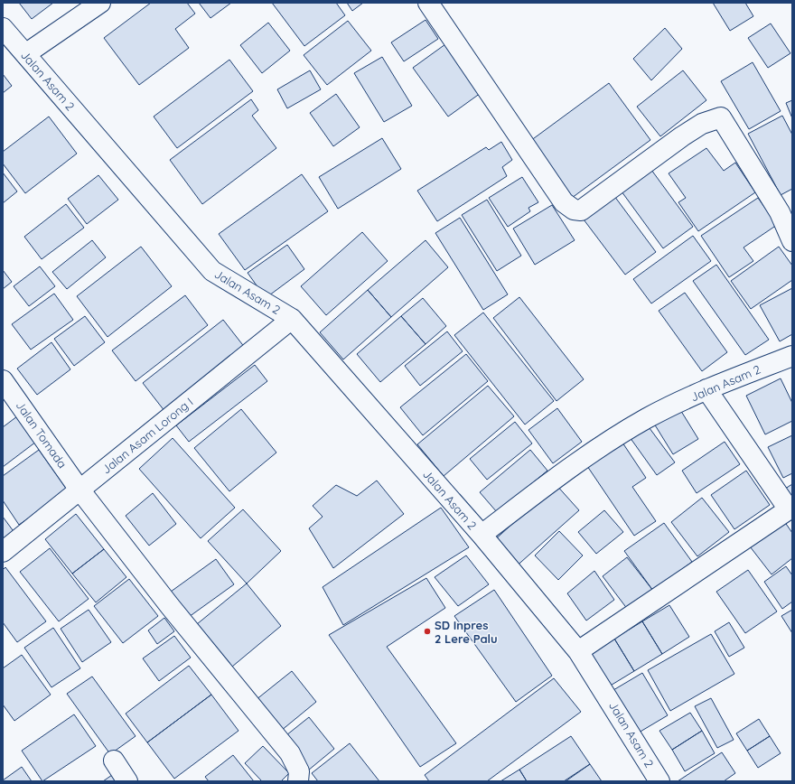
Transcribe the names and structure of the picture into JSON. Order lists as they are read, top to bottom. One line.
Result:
{"streets":{"street":["Jalan Asam 2","Jalan Tomada","Jalan Asam Lorong I"]},"crossings":[["Jalan Asam 2","Jalan Asam Lorong I"],["Jalan Tomada","Jalan Asam Lorong I"]],"places":["SD Inpres 2 Lere Palu"]}
